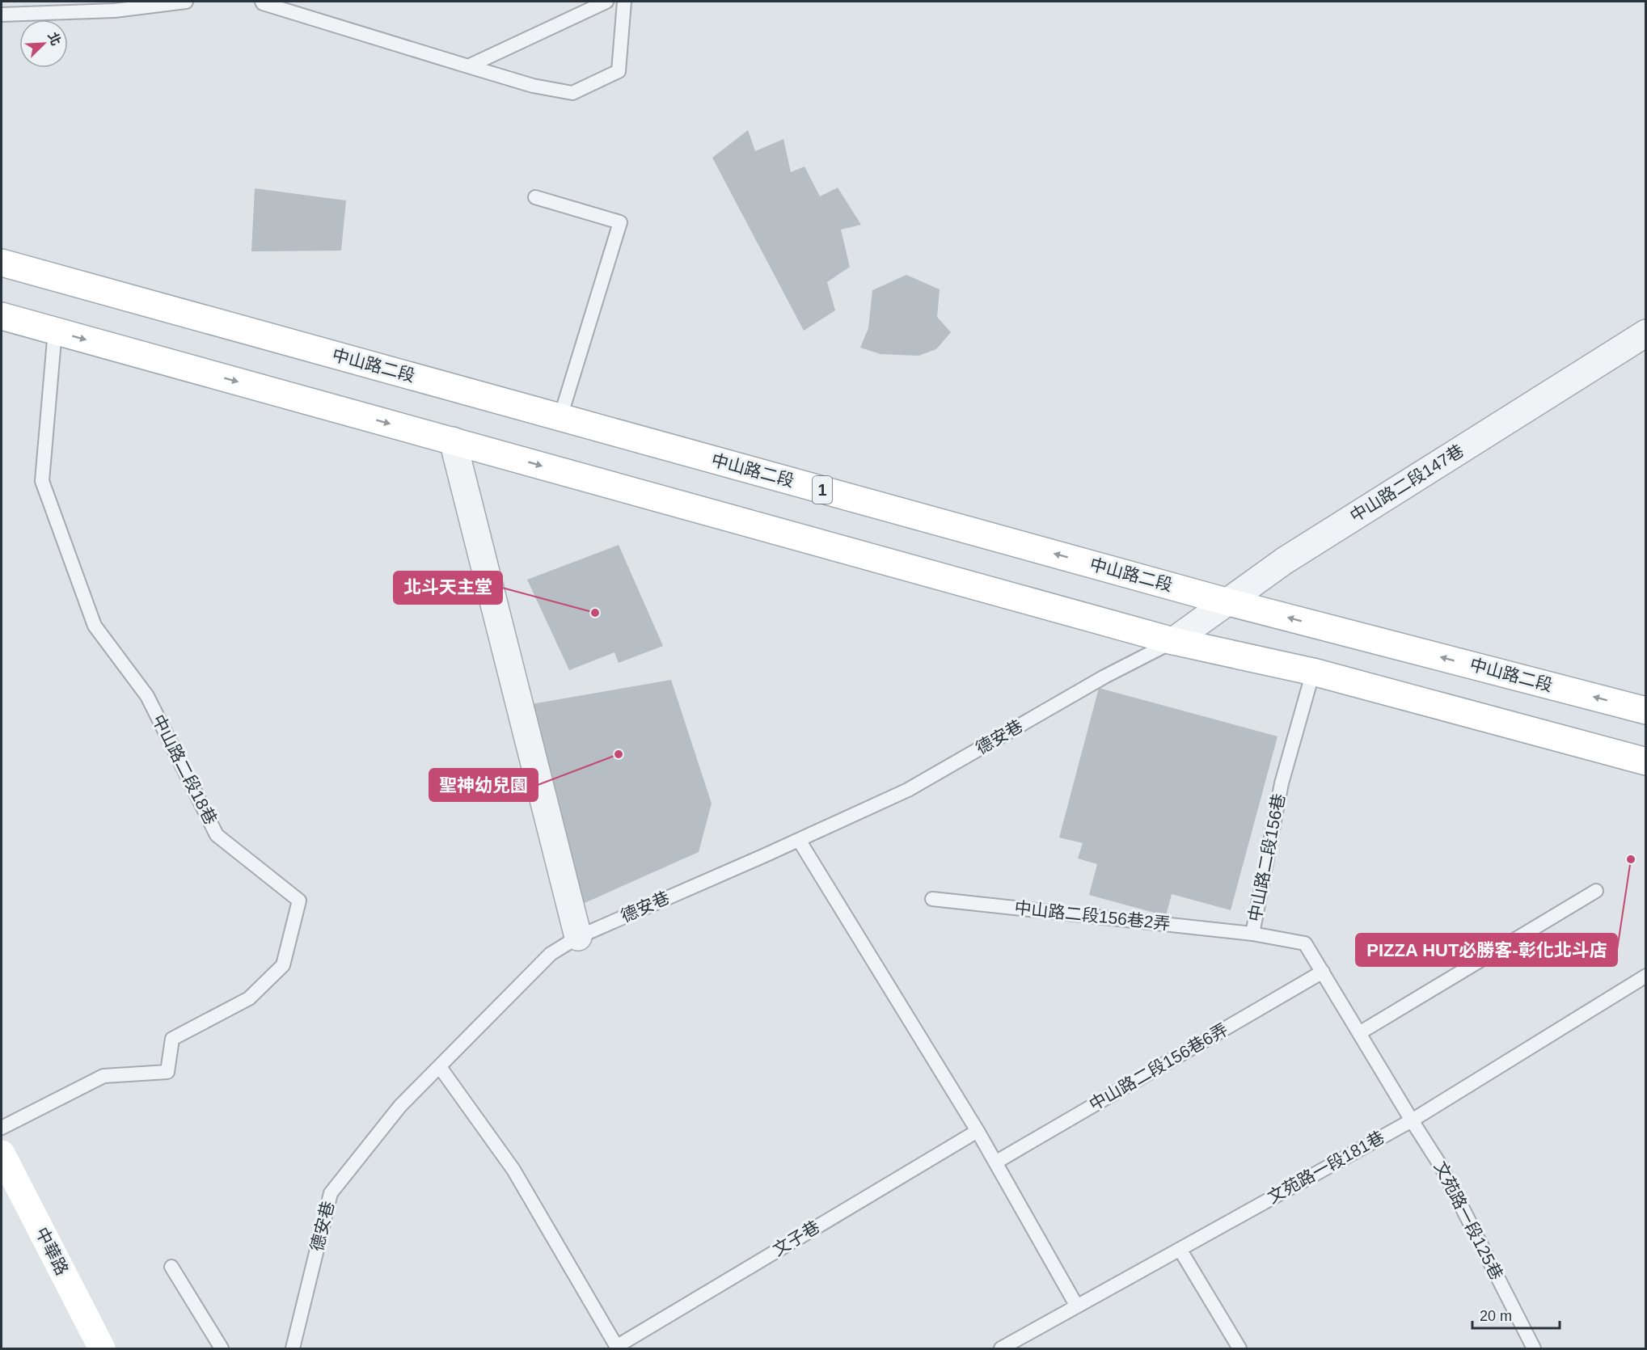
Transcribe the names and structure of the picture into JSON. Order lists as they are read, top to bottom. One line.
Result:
{"streets":{"main road":["中山路二段","1","中華路"],"street":["中山路二段147巷"],"lane":["德安巷","中山路二段18巷","中山路二段156巷","中山路二段156巷2弄","中山路二段156巷6弄","文苑路一段181巷","文苑路一段125巷","文子巷"]},"crossings":[["中山路二段","中山路二段147巷"],["中山路二段147巷","德安巷"],["德安巷","文子巷"],["中山路二段156巷","中山路二段156巷2弄"],["中山路二段156巷","中山路二段156巷6弄"],["中山路二段156巷","文苑路一段181巷"],["中山路二段156巷","文苑路一段125巷"],["文苑路一段181巷","文苑路一段125巷"]],"places":["北斗天主堂","聖神幼兒園","PIZZA HUT必勝客-彰化北斗店"],"scale_bar":"20 m","north":"top right"}
